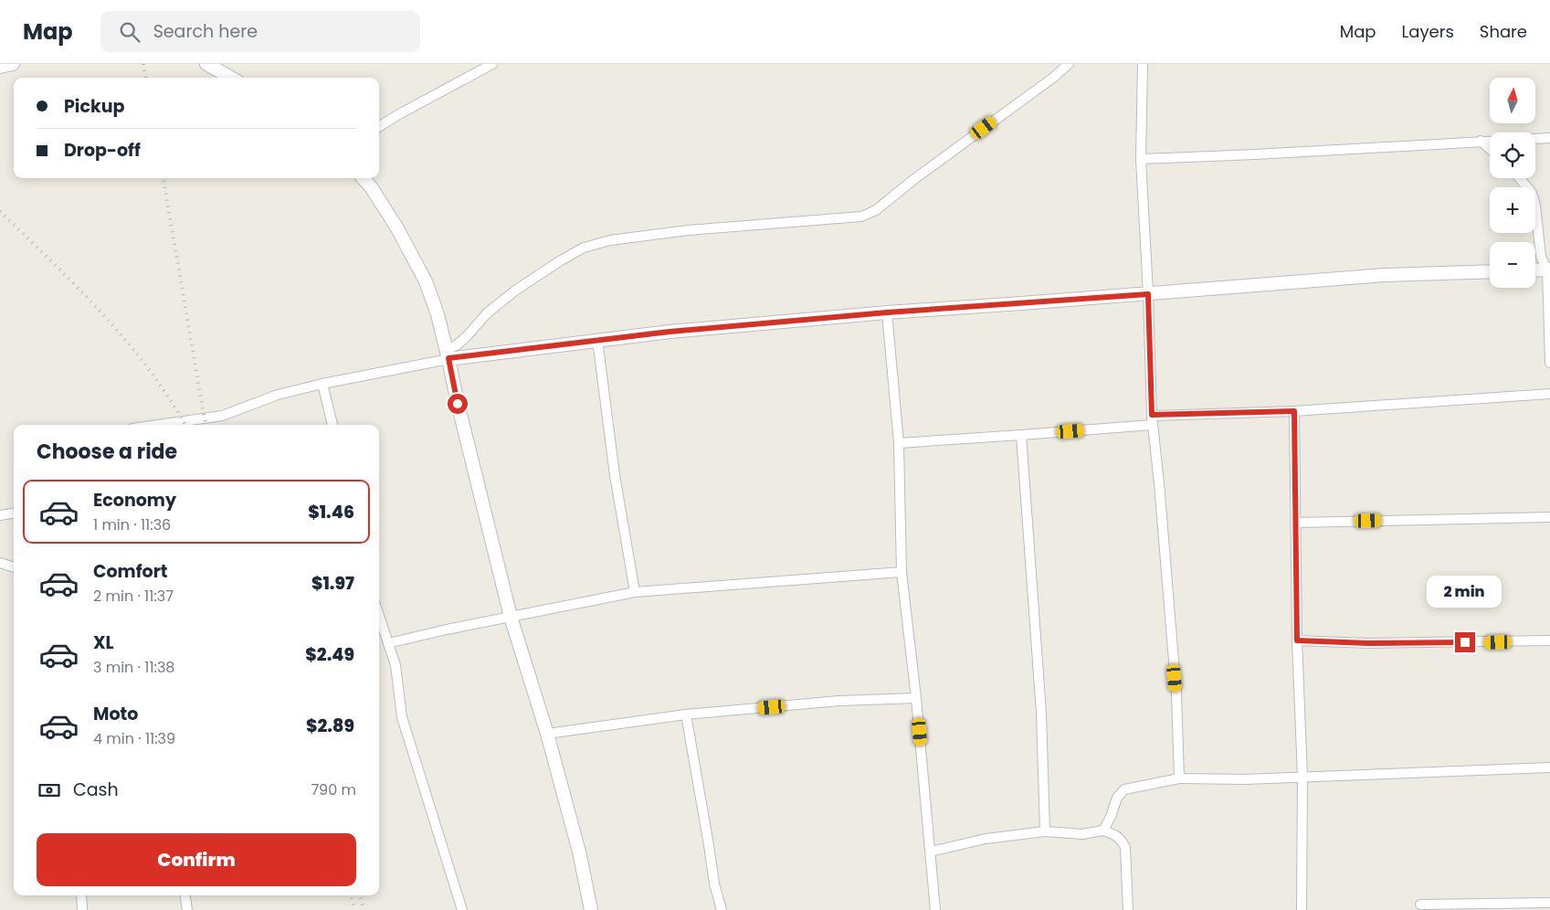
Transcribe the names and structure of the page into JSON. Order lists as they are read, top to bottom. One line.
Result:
{"north":"top","page":{"header":"Map","search":"Search here","nav":["Map","Layers","Share"],"map_buttons":["+","−"],"banner":["Pickup","Drop-off"],"heading":"Choose a ride","list":[{"name":"Economy","note":"1 min · 11:36","value":"$1.46"},{"name":"Comfort","note":"2 min · 11:37","value":"$1.97"},{"name":"XL","note":"3 min · 11:38","value":"$2.49"},{"name":"Moto","note":"4 min · 11:39","value":"$2.89"}],"bubble":"2 min","pay":["Cash","790 m"],"buttons":"Confirm"}}
